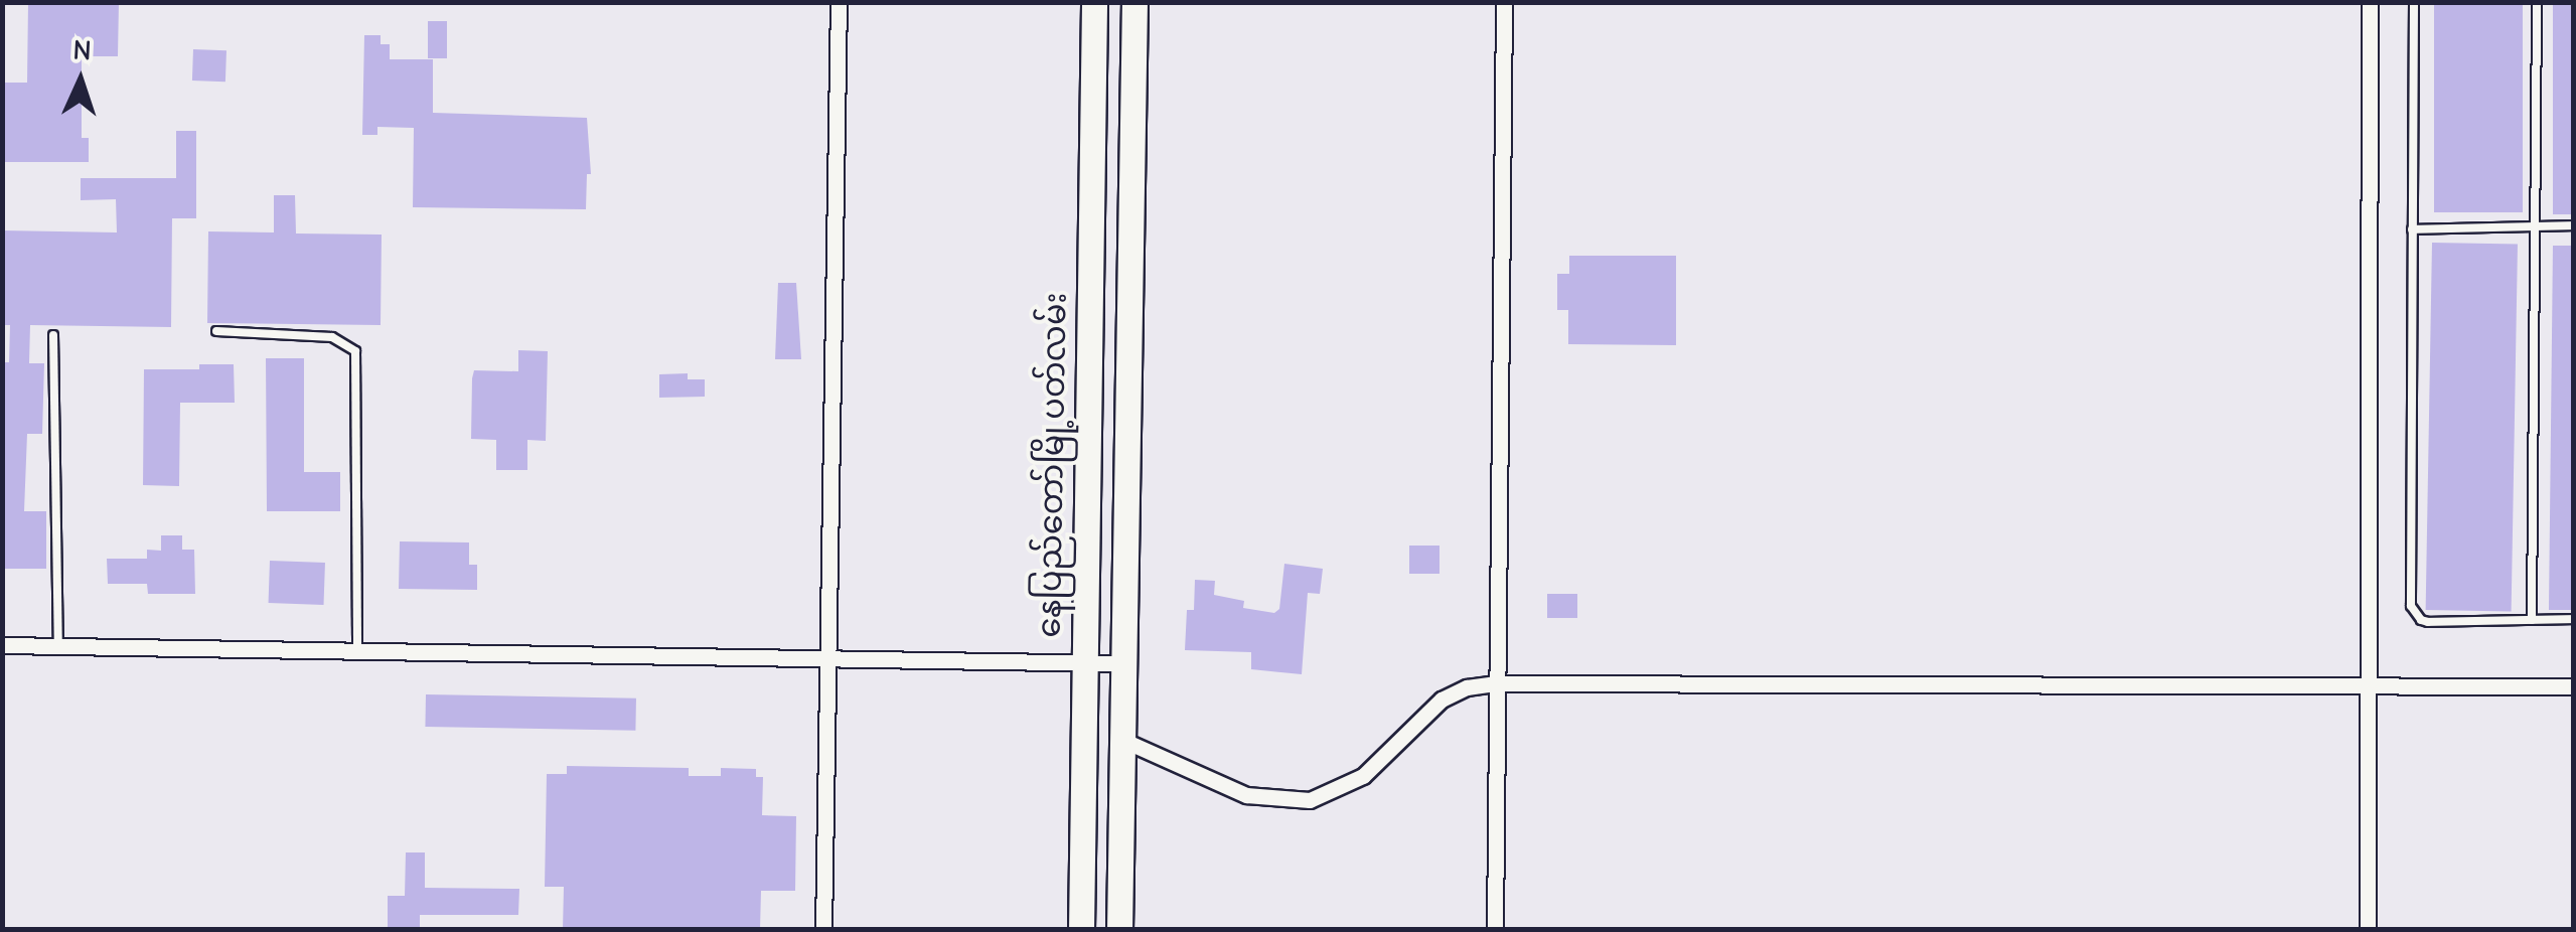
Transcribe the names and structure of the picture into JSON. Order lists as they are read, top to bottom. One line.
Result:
{"streets":{"main road":["နေပြည်တော်မြို့ပတ်လမ်း"]},"north":"top"}
